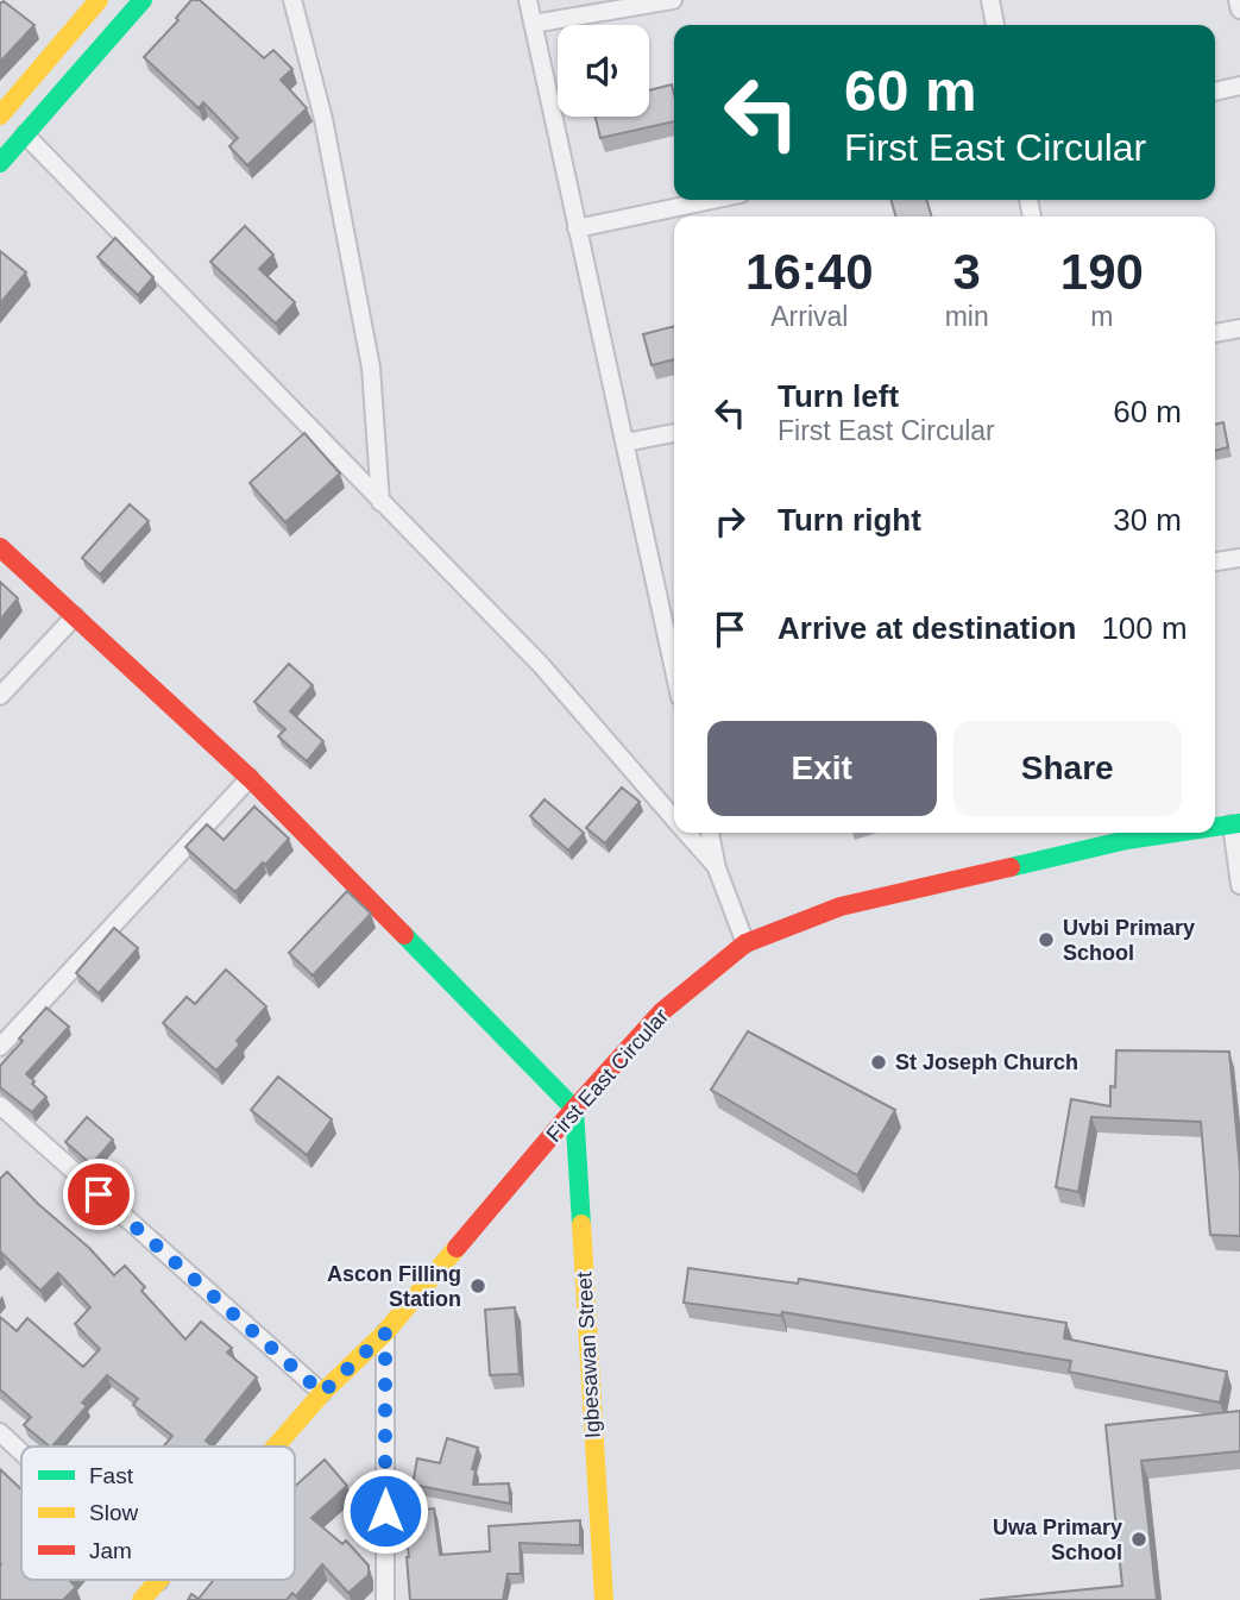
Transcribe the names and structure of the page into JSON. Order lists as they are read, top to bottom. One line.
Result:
{"streets":{"street":["First East Circular","Igbesawan Street"]},"crossings":[["First East Circular","Igbesawan Street"]],"places":["Uvbi Primary School","St Joseph Church","Ascon Filling Station","Uwa Primary School"],"legend":["Fast","Slow","Jam"],"page":{"turn":["60 m","First East Circular"],"eta":["16:40","Arrival","3","min","190","m"],"list":[{"name":"Turn left","note":"First East Circular","value":"60 m"},{"name":"Turn right","value":"30 m"},{"name":"Arrive at destination","value":"100 m"}],"buttons":["Exit","Share"]}}
